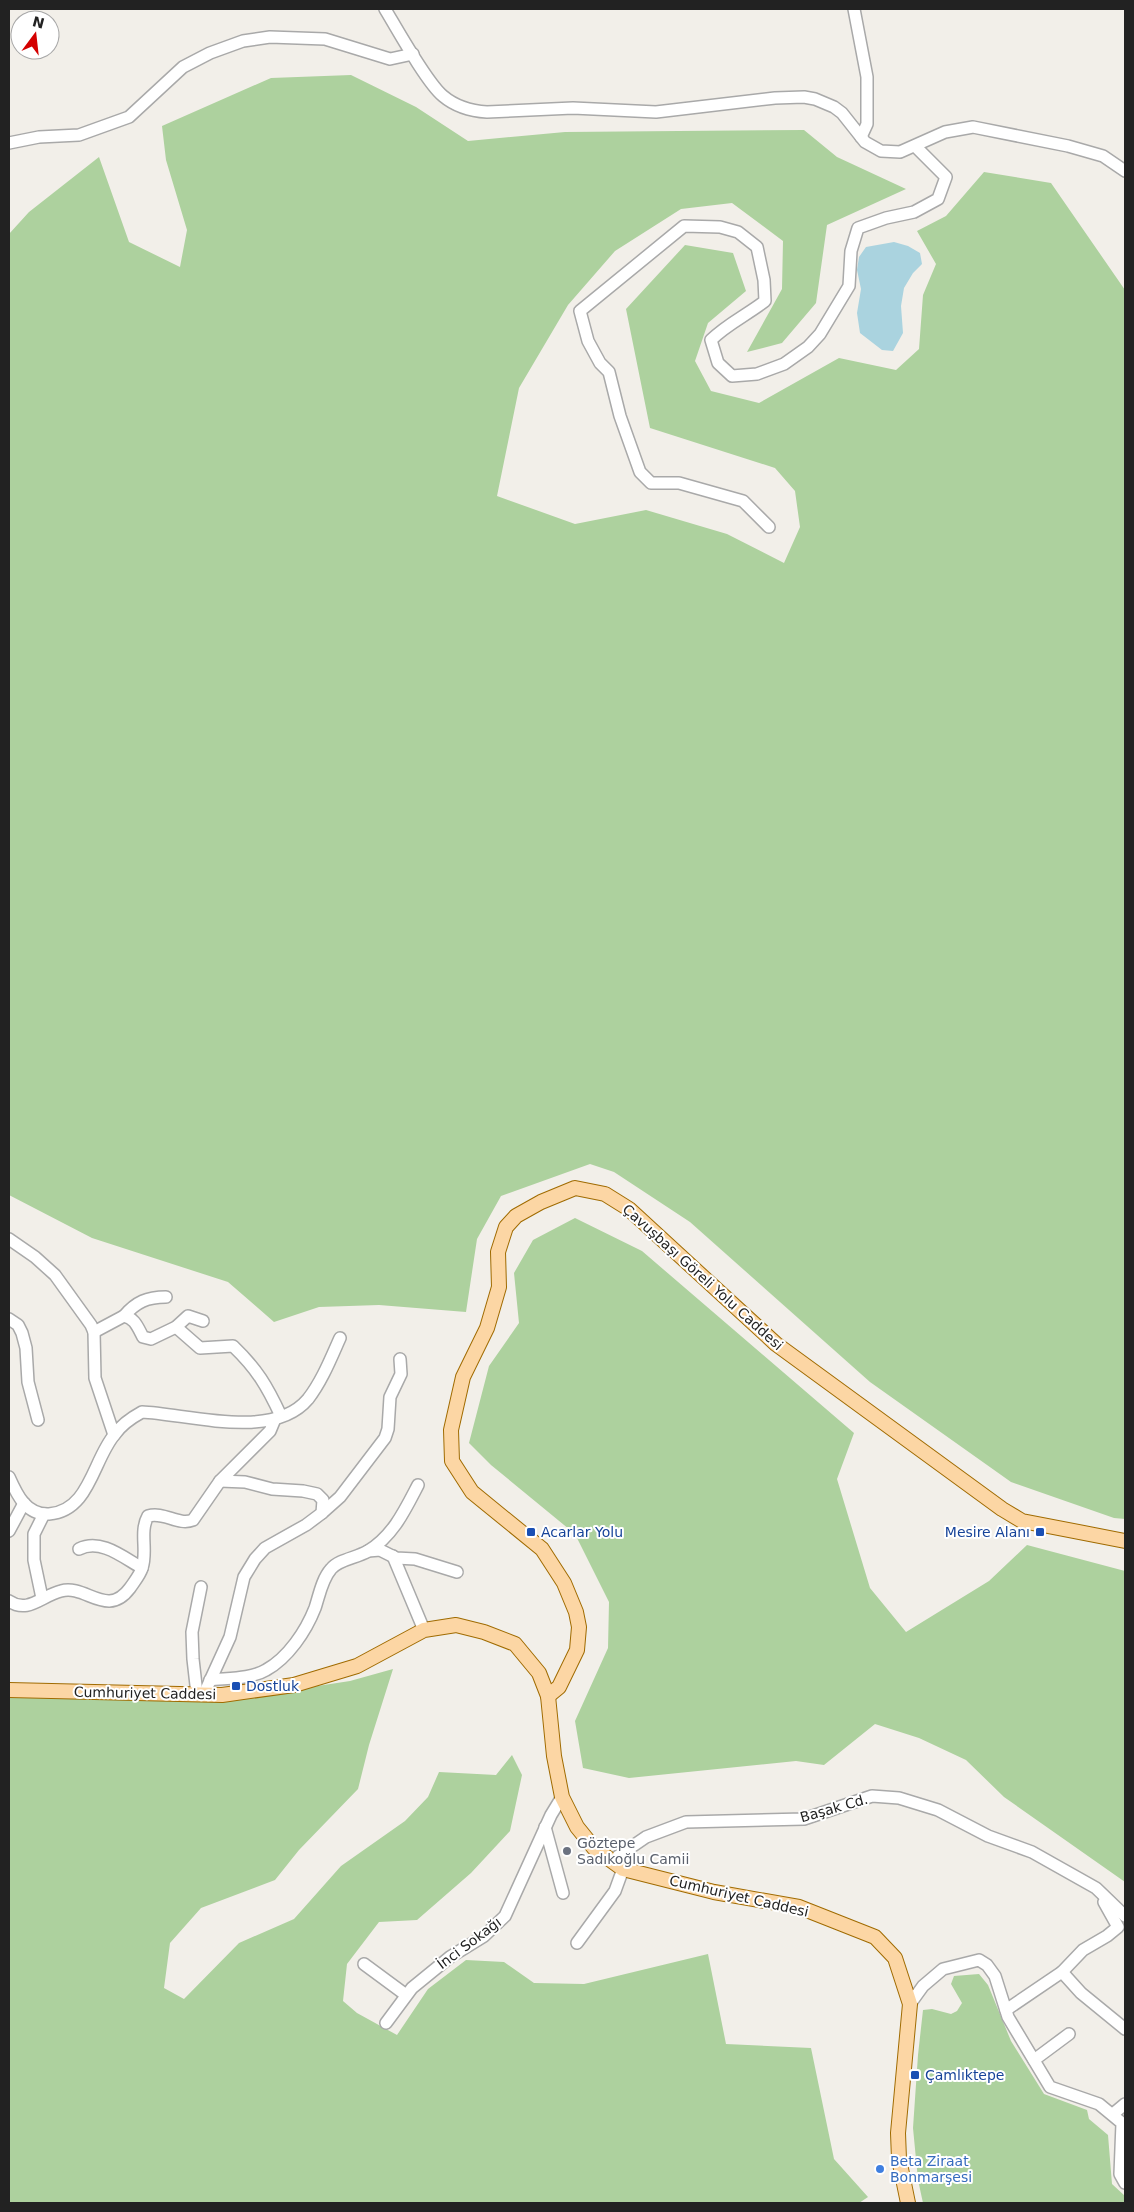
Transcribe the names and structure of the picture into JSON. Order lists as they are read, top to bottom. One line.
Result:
{"streets":{"main road":["Çavuşbaşı Göreli Yolu Caddesi","Cumhuriyet Caddesi"],"street":["Başak Cd.","İnci Sokağı"]},"crossings":[["Çavuşbaşı Göreli Yolu Caddesi","Cumhuriyet Caddesi"],["Cumhuriyet Caddesi","Başak Cd."],["Cumhuriyet Caddesi","İnci Sokağı"]],"places":{"transit":["Acarlar Yolu","Mesire Alanı","Dostluk","Çamlıktepe"],"other":["Göztepe Sadıkoğlu Camii","Beta Ziraat Bonmarşesi"]},"north":"top"}
